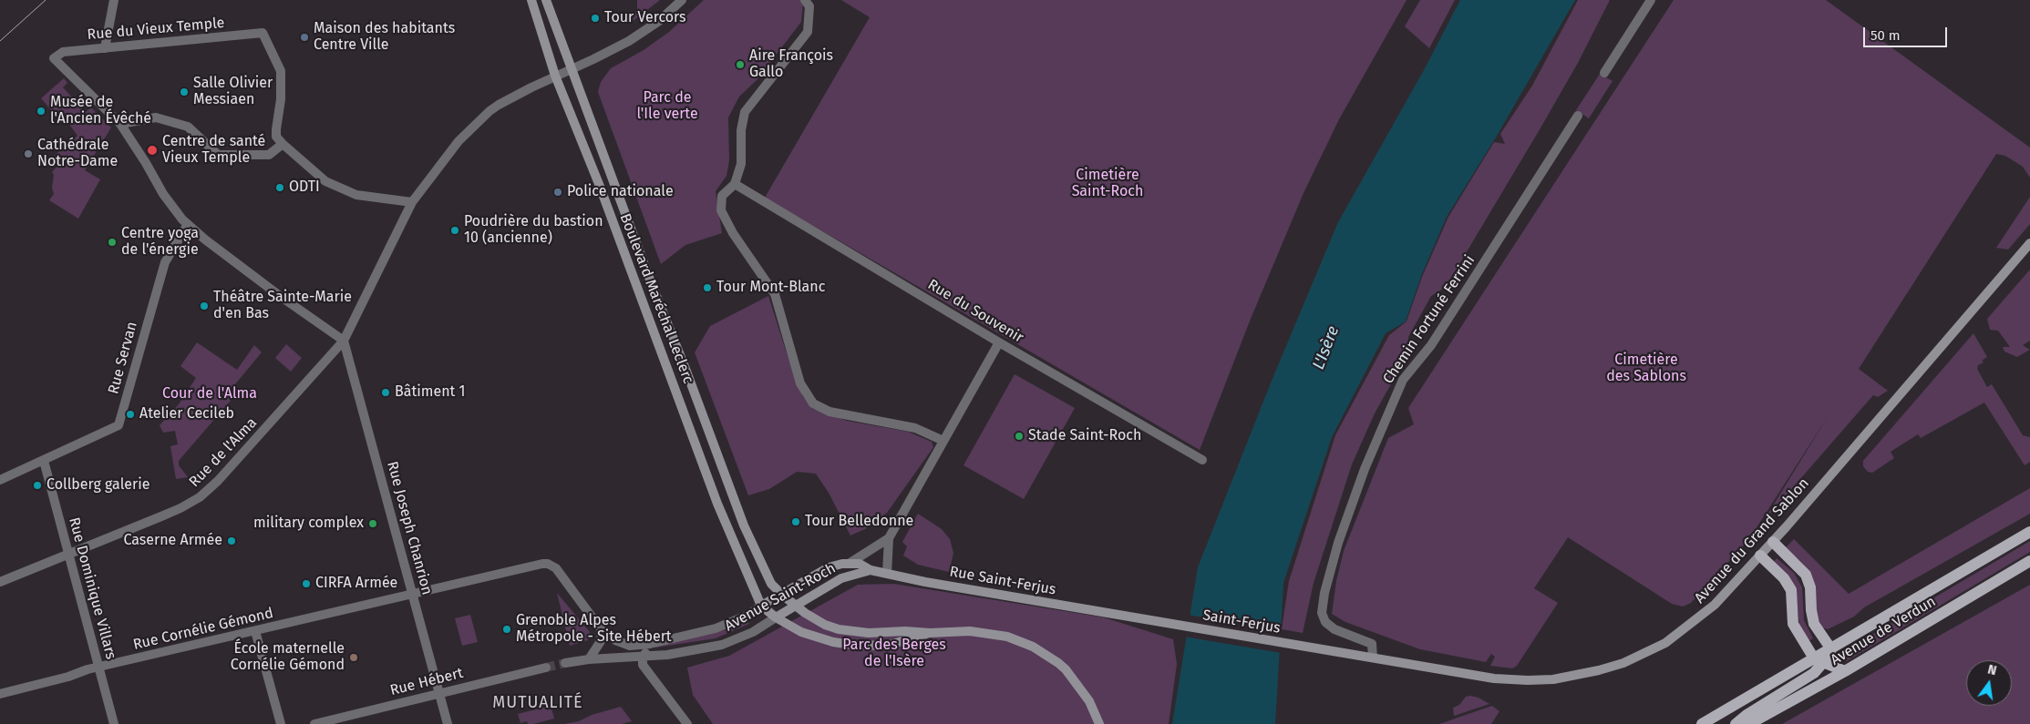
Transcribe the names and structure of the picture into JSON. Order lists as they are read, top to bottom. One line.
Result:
{"streets":{"main road":["Boulevard Maréchal Leclerc","Avenue du Grand Sablon","Rue Saint-Ferjus","Avenue Saint-Roch","Saint-Ferjus","Avenue de Verdun"],"street":["Rue du Vieux Temple","Rue du Souvenir","Chemin Fortuné Ferrini","Rue Servan","Rue de l'Alma","Rue Joseph Chanrion","Rue Dominique Villars","Rue Cornélie Gémond","Rue Hébert"]},"crossings":[["Boulevard Maréchal Leclerc","Rue de l'Alma"],["Boulevard Maréchal Leclerc","Avenue Saint-Roch"],["Rue du Souvenir","Avenue Saint-Roch"],["Chemin Fortuné Ferrini","Avenue du Grand Sablon"],["Rue Servan","Rue Dominique Villars"],["Rue de l'Alma","Rue Joseph Chanrion"],["Rue de l'Alma","Rue Dominique Villars"],["Rue Joseph Chanrion","Rue Cornélie Gémond"],["Rue Joseph Chanrion","Rue Hébert"],["Avenue du Grand Sablon","Saint-Ferjus"],["Rue Saint-Ferjus","Avenue Saint-Roch"],["Rue Saint-Ferjus","Saint-Ferjus"],["Rue Dominique Villars","Rue Cornélie Gémond"],["Avenue Saint-Roch","Rue Cornélie Gémond"]],"districts":["MUTUALITÉ"],"water":["L'Isère"],"parks":["Parc de l'Ile verte","Cimetière Saint-Roch","Cimetière des Sablons","Cour de l'Alma","Parc des Berges de l'Isère"],"places":["Tour Vercors","Maison des habitants Centre Ville","Aire François Gallo","Salle Olivier Messiaen","Musée de l'Ancien Évêché","Centre de santé Vieux Temple","Cathédrale Notre-Dame","ODTI","Police nationale","Poudrière du bastion 10 (ancienne)","Centre yoga de l'énergie","Tour Mont-Blanc","Théâtre Sainte-Marie d'en Bas","Bâtiment 1","Atelier Cecileb","Stade Saint-Roch","Collberg galerie","Tour Belledonne","military complex","Caserne Armée","CIRFA Armée","Grenoble Alpes Métropole - Site Hébert","École maternelle Cornélie Gémond"],"scale_bar":"50 m","north":"top"}
